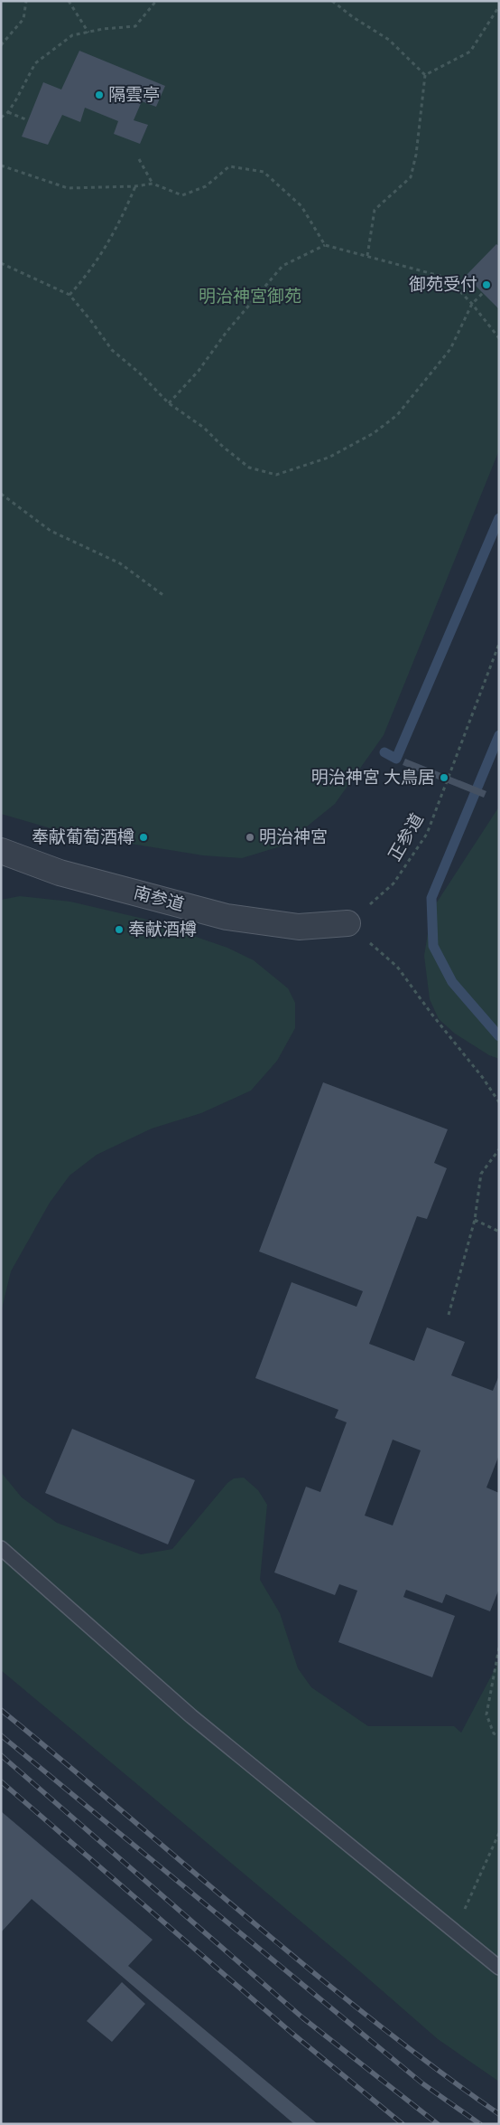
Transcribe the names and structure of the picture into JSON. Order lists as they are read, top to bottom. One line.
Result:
{"streets":{"street":["南参道"],"path":["正参道"]},"crossings":[["正参道","南参道"]],"parks":["明治神宮御苑"],"places":["隔雲亭","御苑受付","明治神宮 大鳥居","奉献葡萄酒樽","明治神宮","奉献酒樽"]}
